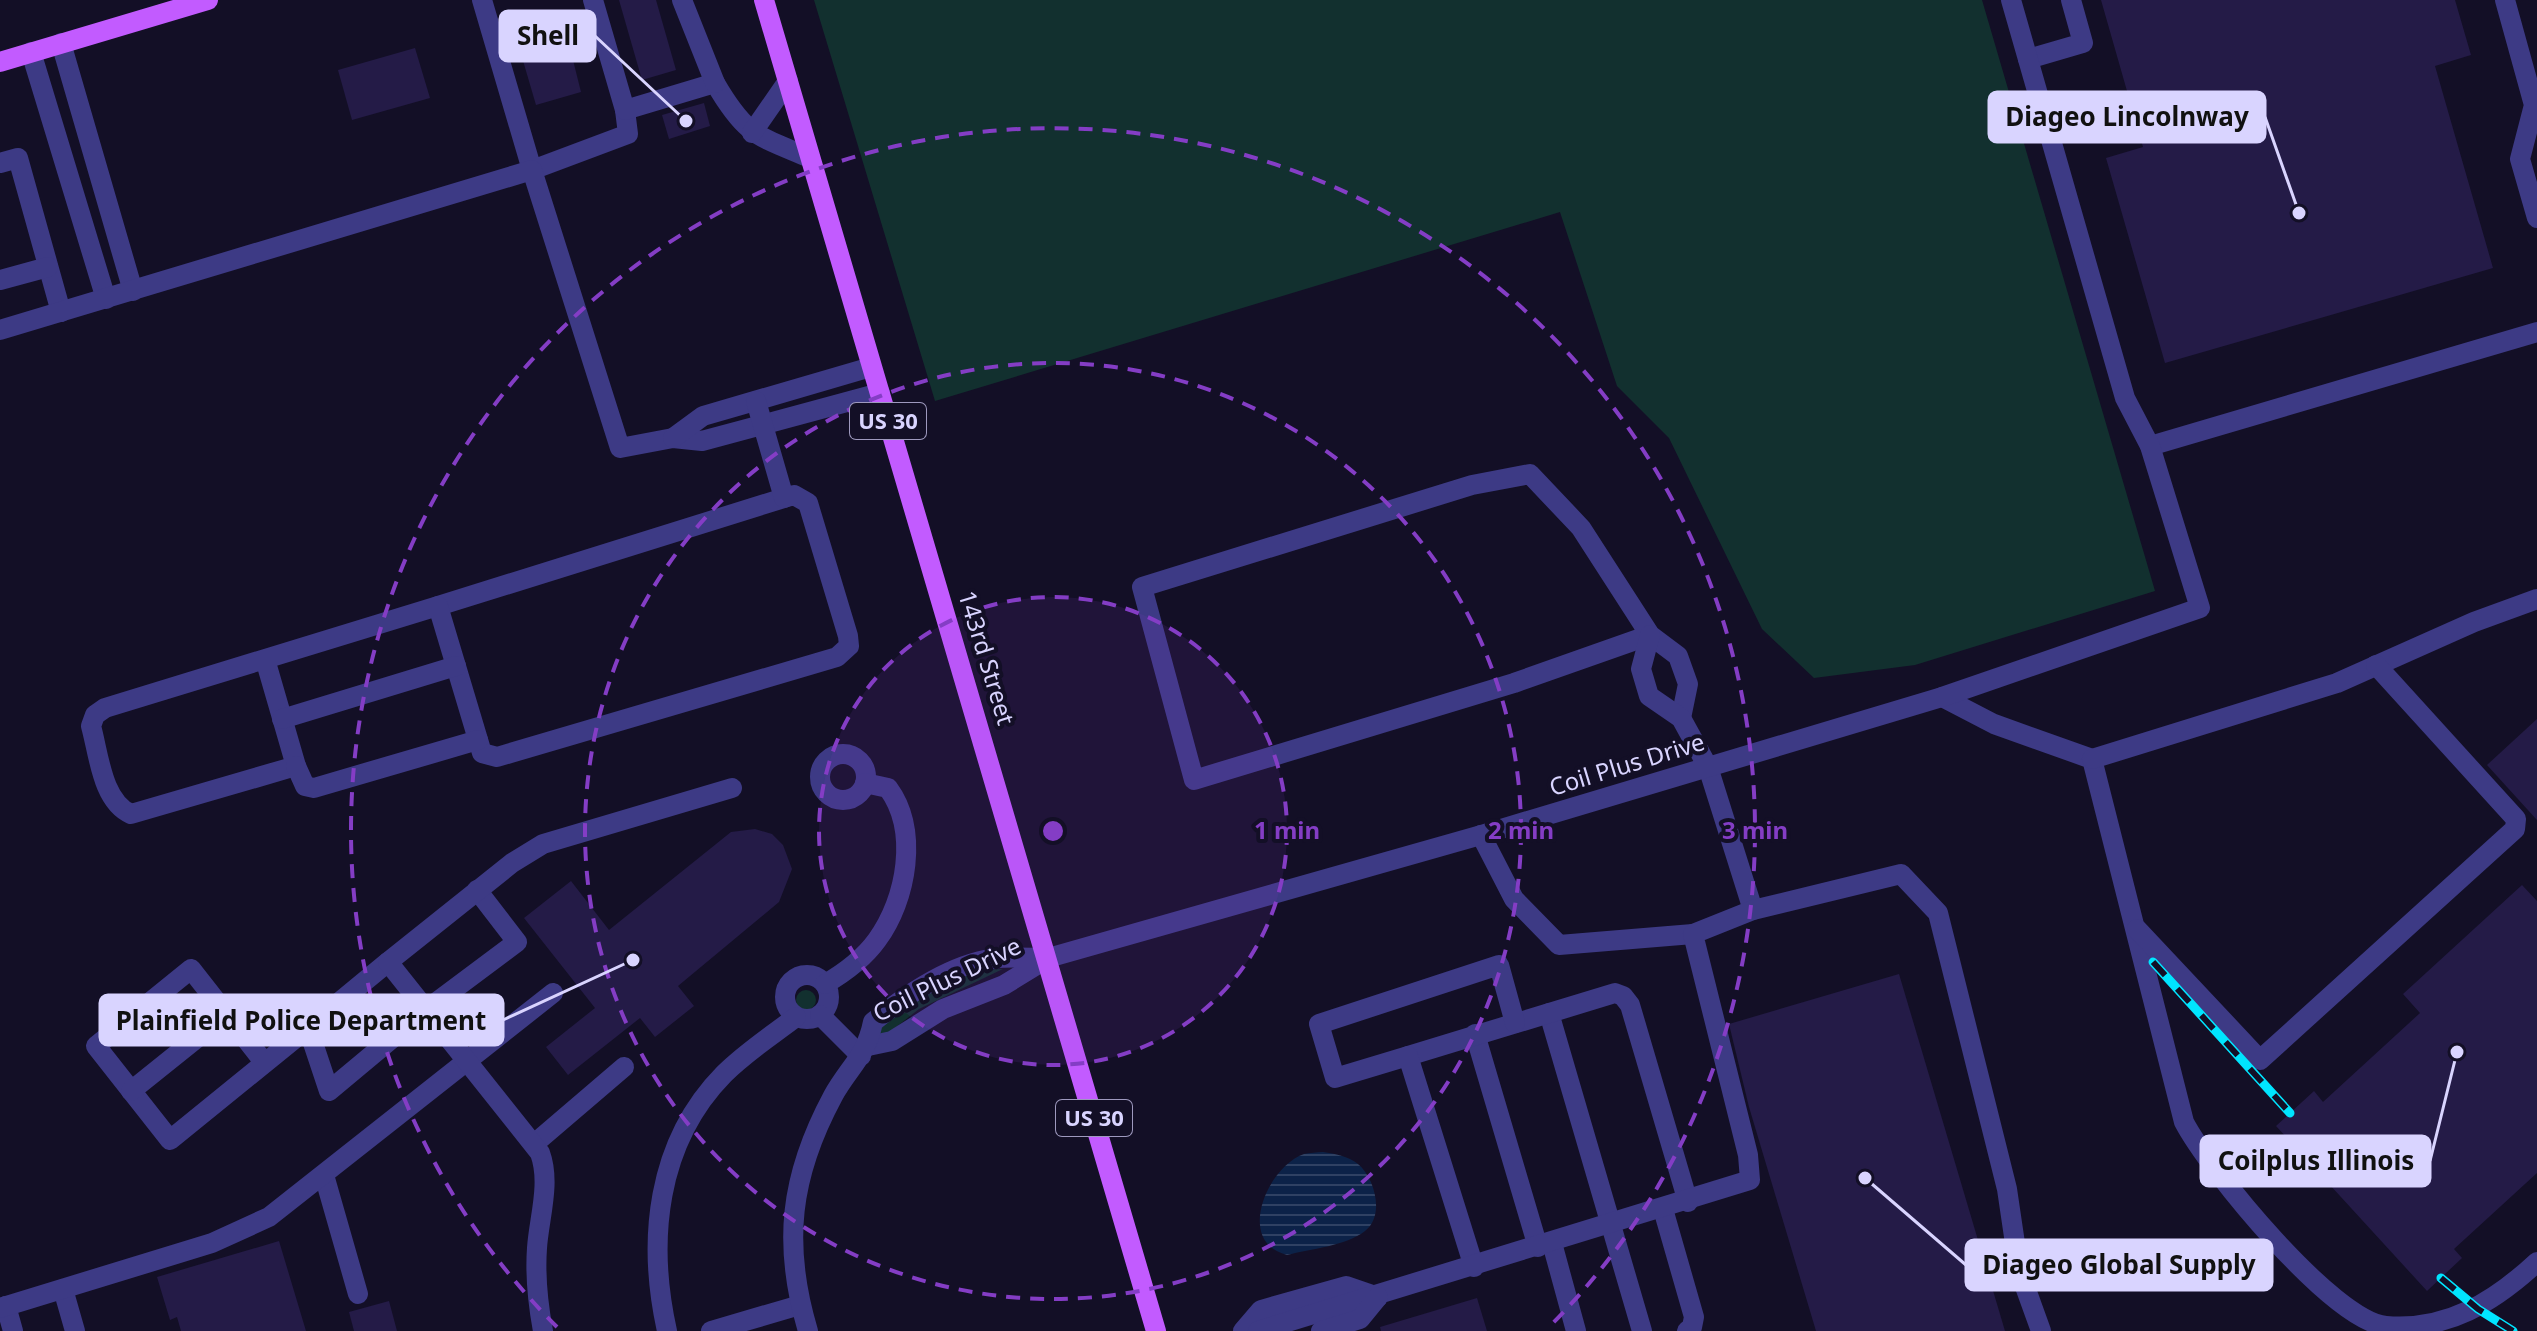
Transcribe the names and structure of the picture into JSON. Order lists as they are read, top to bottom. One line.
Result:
{"streets":{"main road":["US 30","143rd Street"],"street":["Coil Plus Drive"]},"crossings":[["143rd Street","Coil Plus Drive"]],"places":["Shell","Diageo Lincolnway","Plainfield Police Department","Coilplus Illinois","Diageo Global Supply"],"rings":["1 min","2 min","3 min"]}
